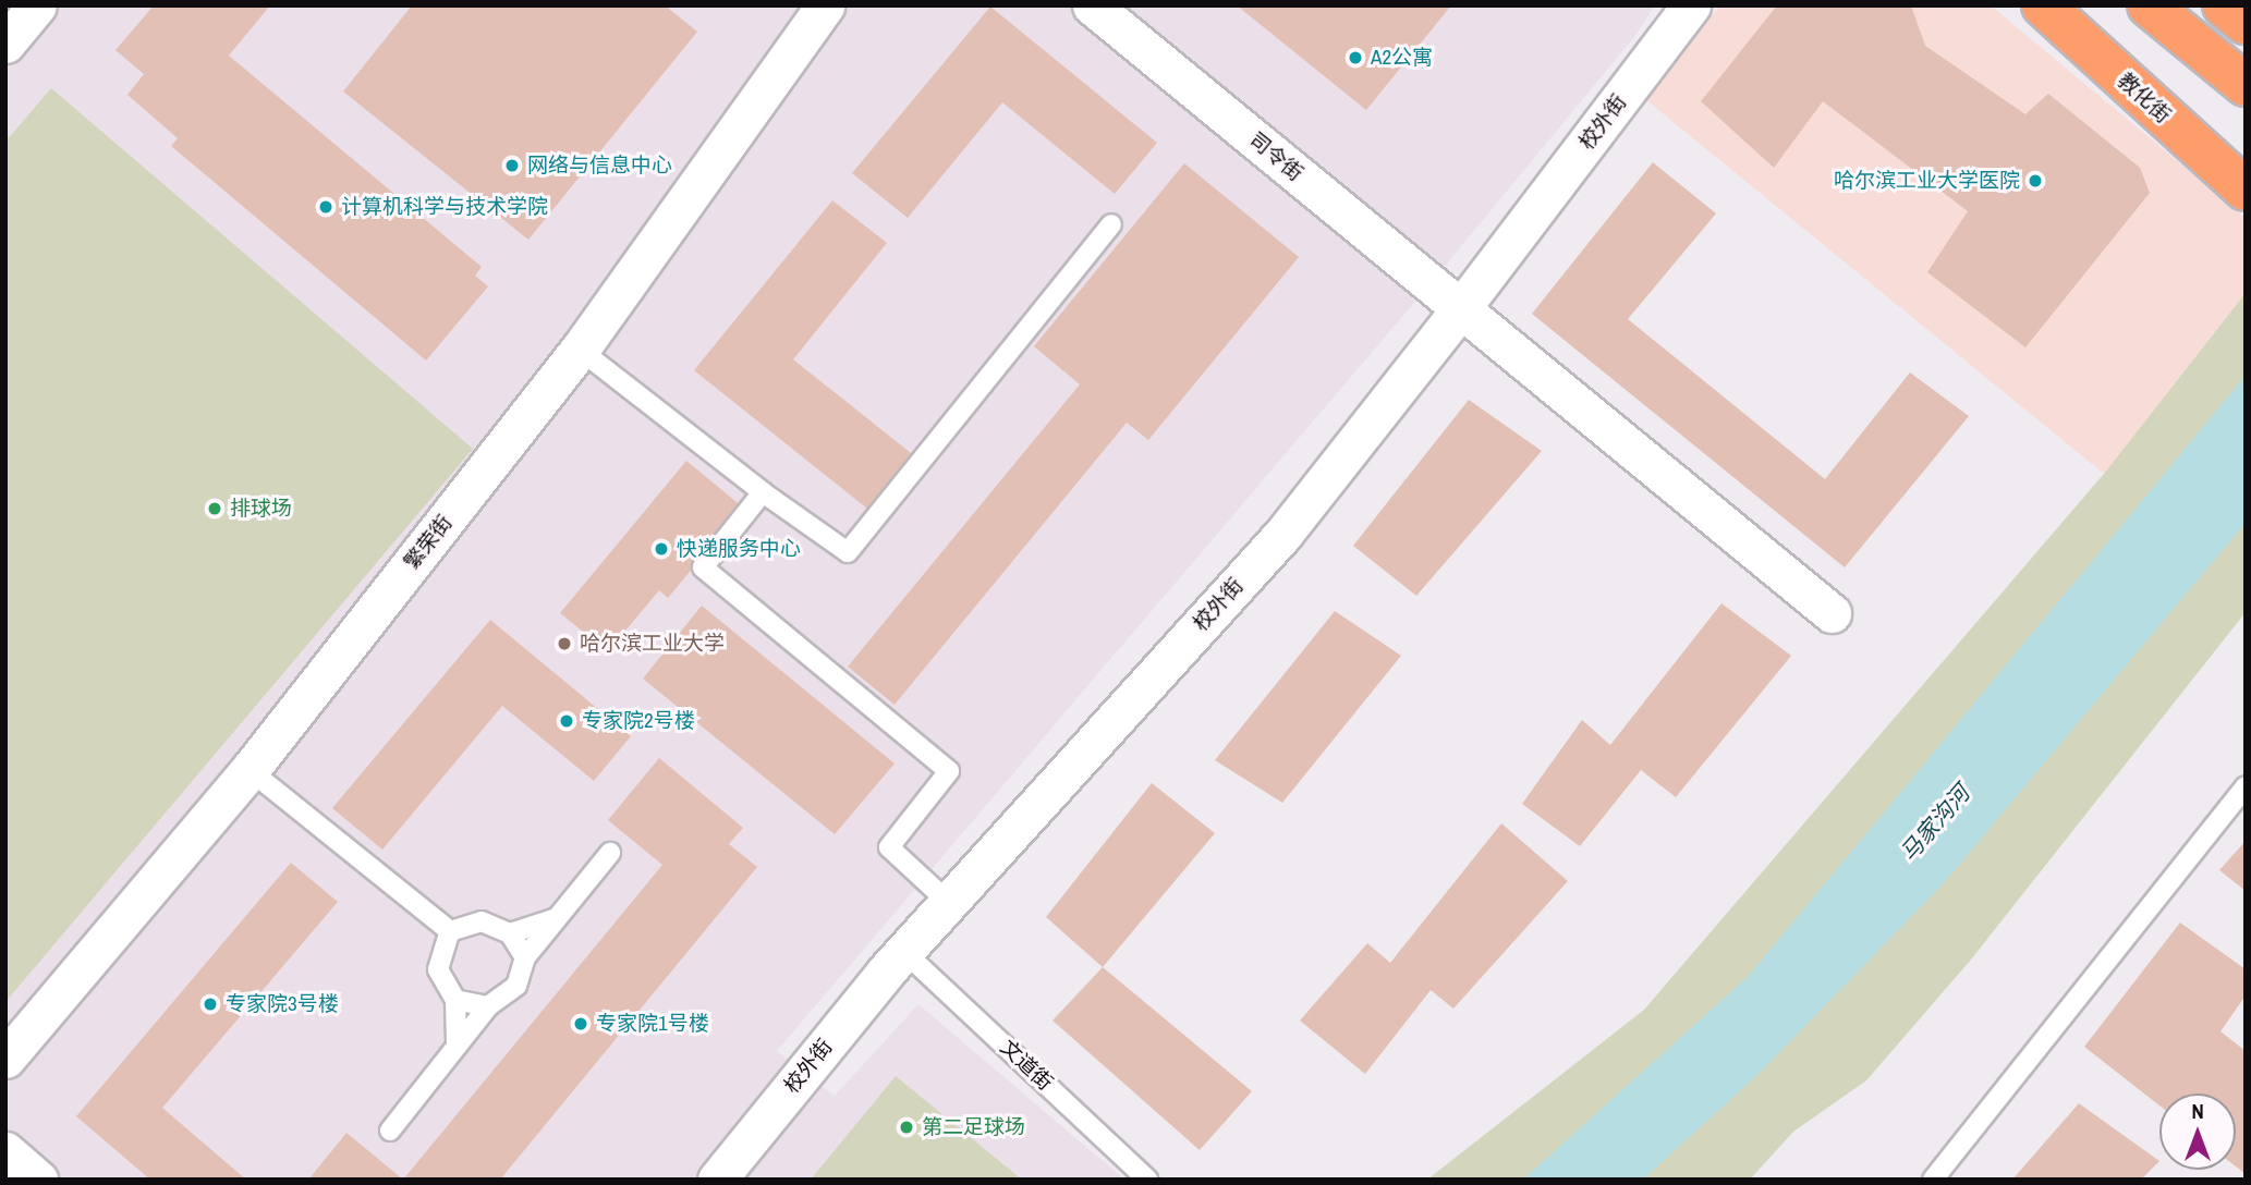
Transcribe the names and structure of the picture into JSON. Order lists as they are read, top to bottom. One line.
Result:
{"streets":{"highway":["教化街"],"street":["校外街","司令街","繁荣街"],"lane":["文道街"]},"crossings":[["校外街","司令街"],["校外街","文道街"]],"water":["马家沟河"],"places":["A2公寓","网络与信息中心","哈尔滨工业大学医院","计算机科学与技术学院","排球场","快递服务中心","哈尔滨工业大学","专家院2号楼","专家院3号楼","专家院1号楼","第二足球场"],"north":"top"}
